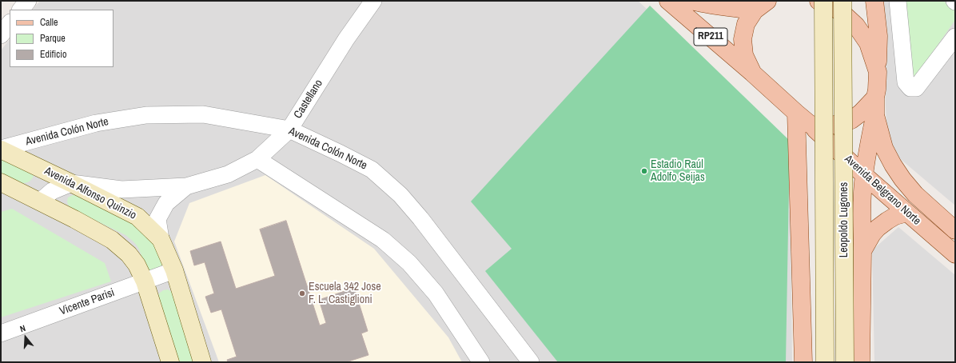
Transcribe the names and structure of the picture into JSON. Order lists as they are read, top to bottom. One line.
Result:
{"streets":{"main road":["RP211","Avenida Belgrano Norte","Avenida Alfonso Quinzio","Leopoldo Lugones"],"street":["Castellano","Avenida Colón Norte","Vicente Parisi"]},"crossings":[["RP211","Avenida Belgrano Norte"],["Castellano","Avenida Colón Norte"],["Castellano","Avenida Alfonso Quinzio"],["Avenida Colón Norte","Avenida Alfonso Quinzio"],["Avenida Alfonso Quinzio","Vicente Parisi"]],"places":["Estadio Raúl Adolfo Seijas","Escuela 342 Jose F. L. Castiglioni"],"legend":["Calle","Parque","Edificio"],"north":"top"}
